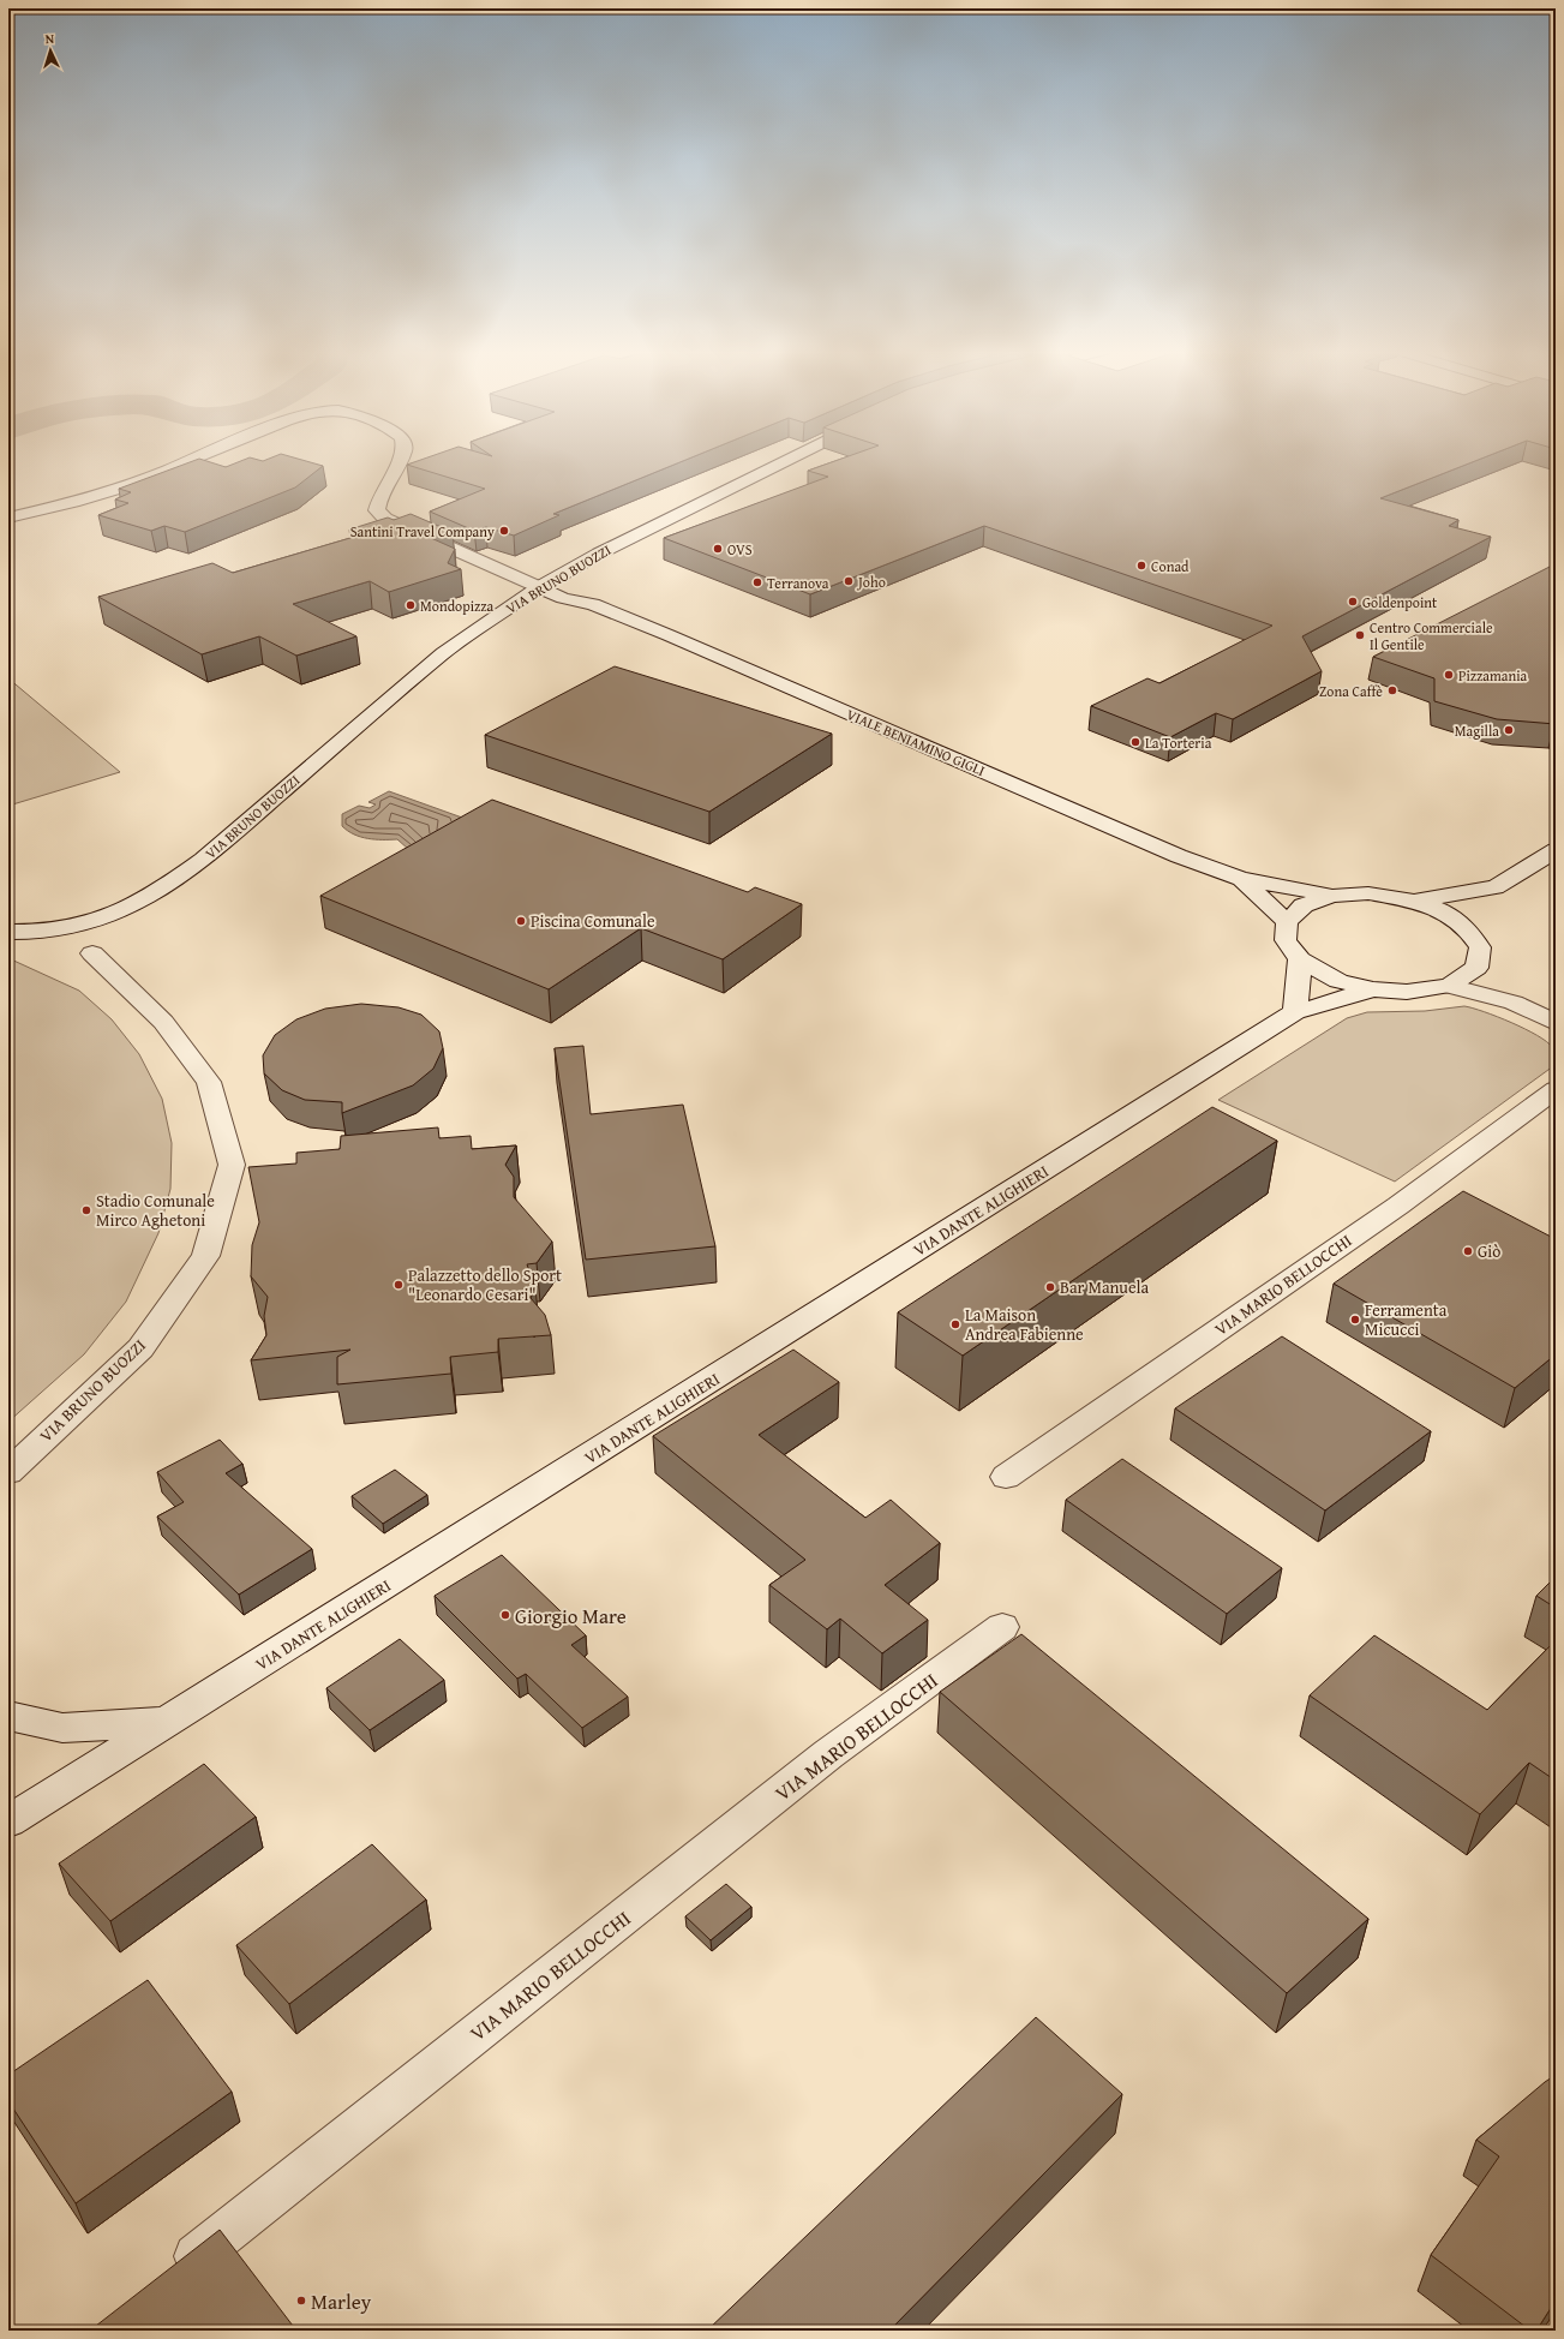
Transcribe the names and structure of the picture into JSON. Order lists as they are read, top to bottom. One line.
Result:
{"streets":{"street":["VIA BRUNO BUOZZI","VIALE BENIAMINO GIGLI","VIA DANTE ALIGHIERI","VIA MARIO BELLOCCHI"]},"crossings":[["VIA BRUNO BUOZZI","VIALE BENIAMINO GIGLI"],["VIALE BENIAMINO GIGLI","VIA DANTE ALIGHIERI"]],"places":["Santini Travel Company","OVS","Conad","Joho","Terranova","Goldenpoint","Mondopizza","Centro Commerciale Il Gentile","Pizzamania","Zona Caffè","Magilla","La Torteria","Piscina Comunale","Stadio Comunale Mirco Aghetoni","Giò","Palazzetto dello Sport \"Leonardo Cesari\"","Bar Manuela","Ferramenta Micucci","La Maison Andrea Fabienne","Giorgio Mare","Marley"],"north":"top"}
